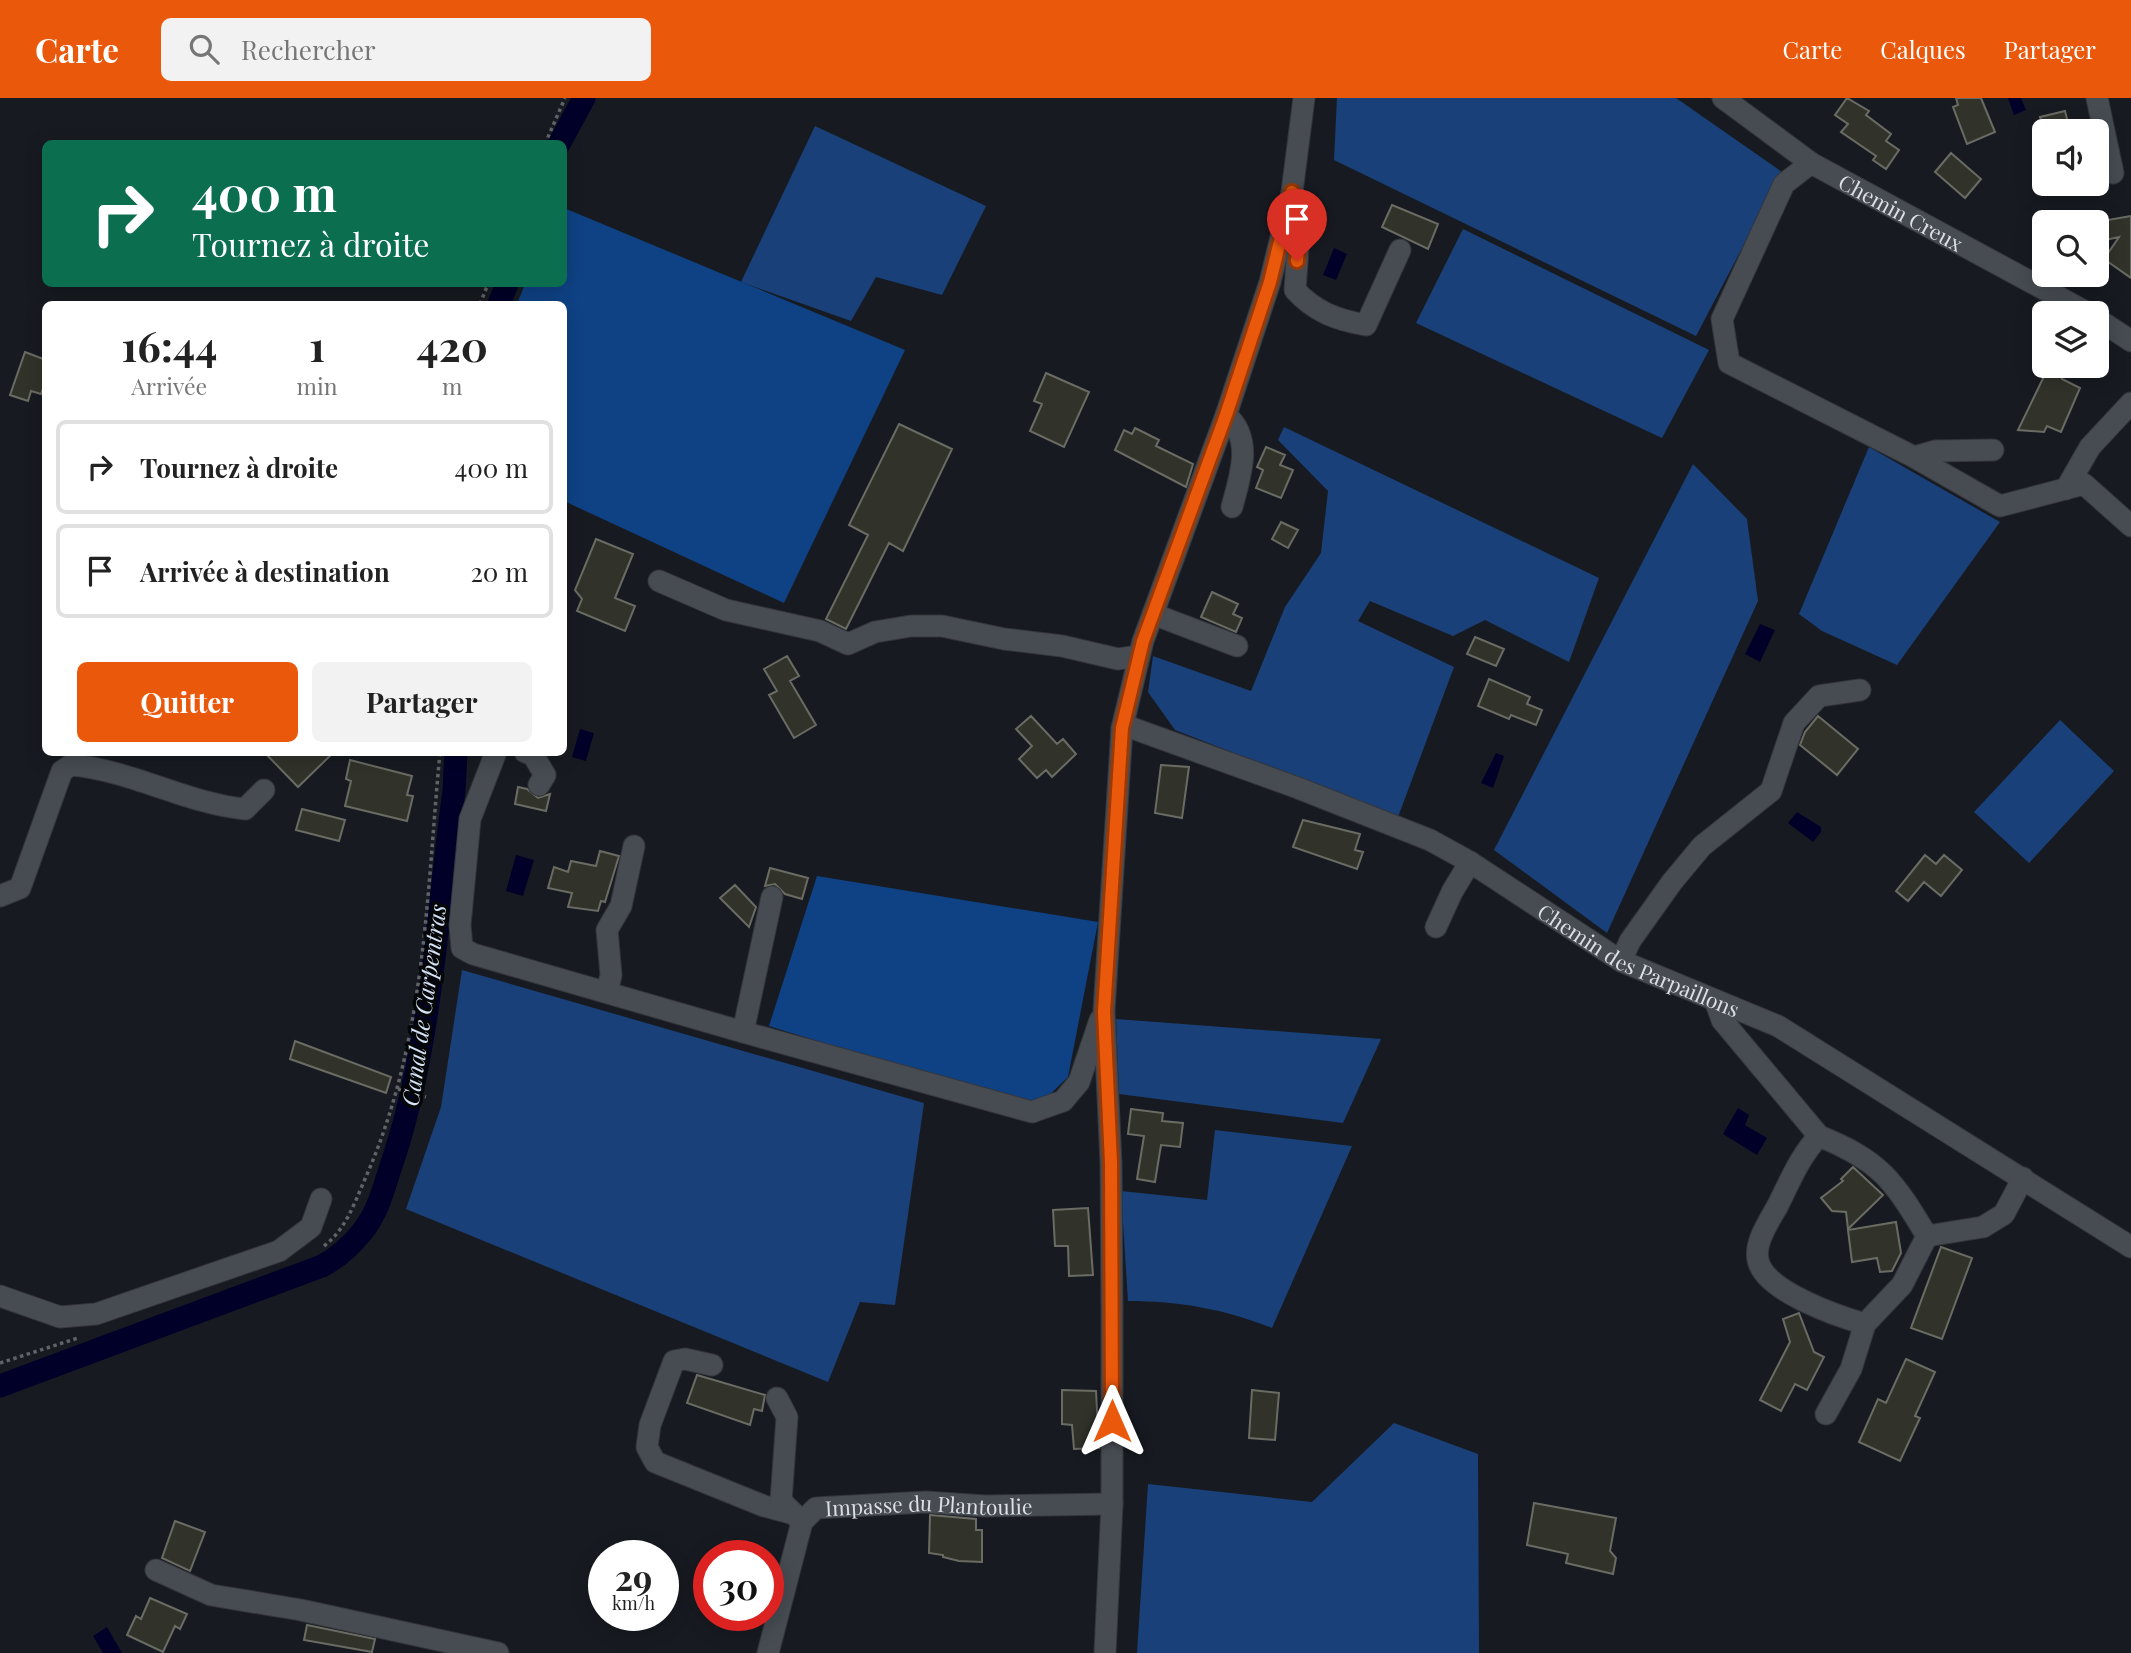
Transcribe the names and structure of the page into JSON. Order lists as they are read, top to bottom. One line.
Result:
{"streets":{"street":["Chemin Creux","Chemin des Parpaillons","Impasse du Plantoulie"]},"water":["Canal de Carpentras"],"page":{"header":"Carte","search":"Rechercher","nav":["Carte","Calques","Partager"],"turn":["400 m","Tournez à droite"],"eta":["16:44","Arrivée","1","min","420","m"],"list":[{"name":"Tournez à droite","value":"400 m"},{"name":"Arrivée à destination","value":"20 m"}],"buttons":["Quitter","Partager"],"speed":"29 km/h","limit":"30"}}
